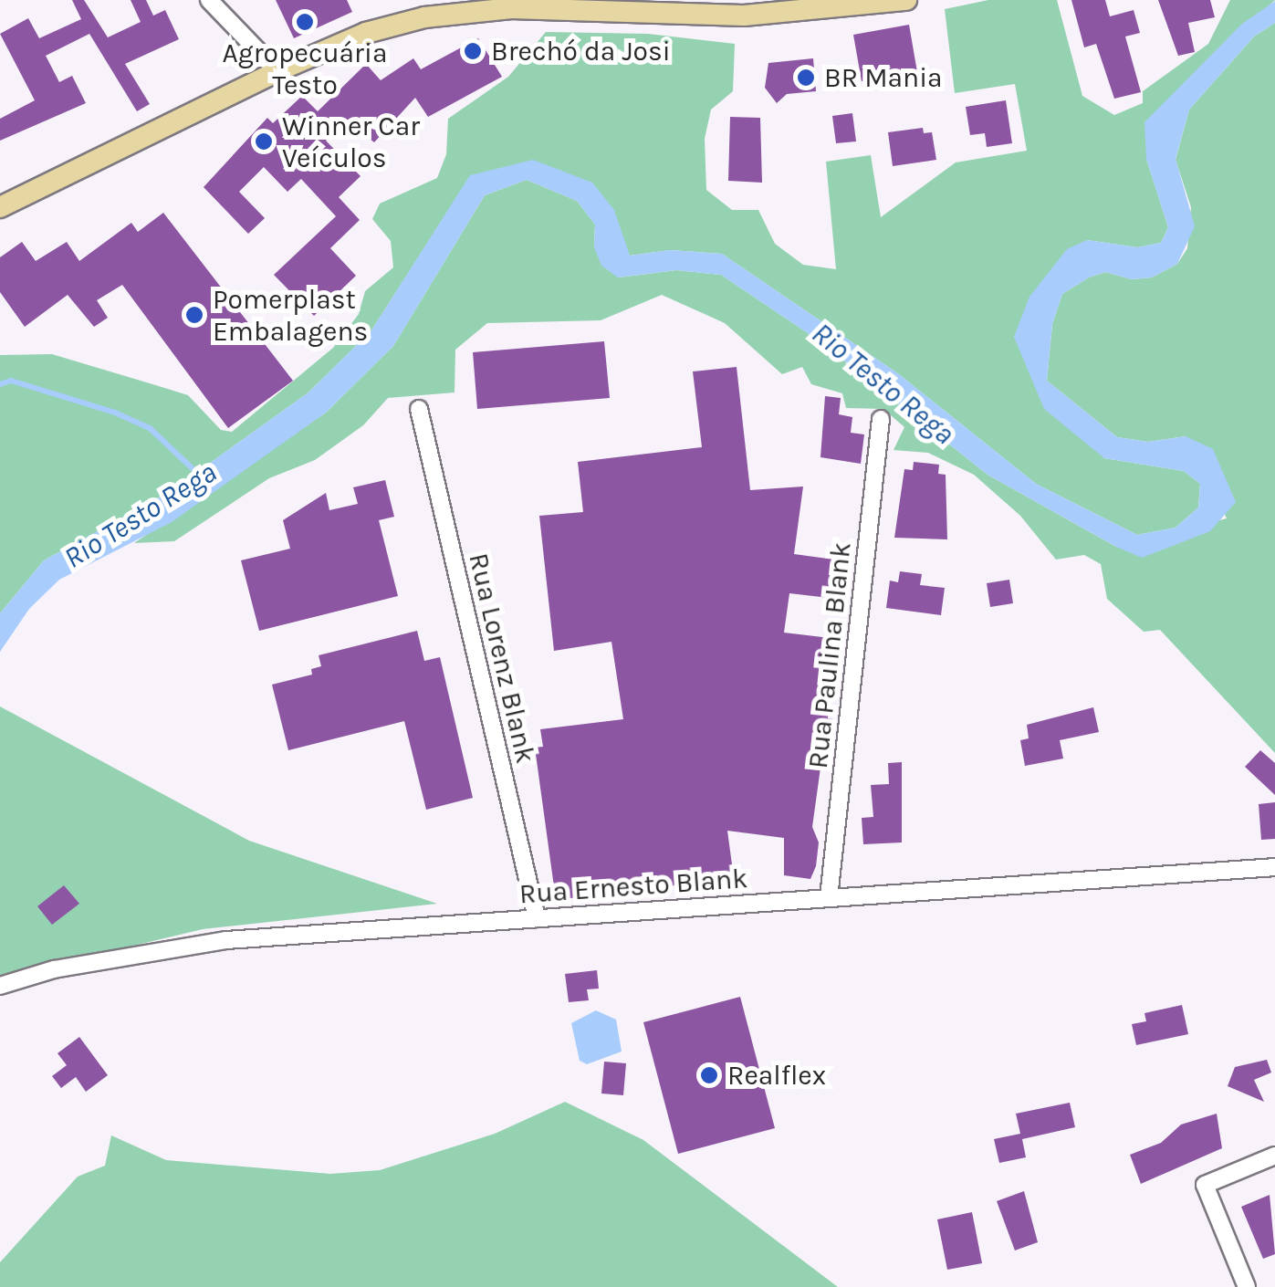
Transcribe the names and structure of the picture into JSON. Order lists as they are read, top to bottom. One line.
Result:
{"streets":{"street":["Rua Paulina Blank","Rua Lorenz Blank","Rua Ernesto Blank"]},"crossings":[["Rua Paulina Blank","Rua Ernesto Blank"],["Rua Lorenz Blank","Rua Ernesto Blank"]],"water":["Rio Testo Rega"],"places":["Agropecuária Testo","Brechó da Josi","BR Mania","Winner Car Veículos","Pomerplast Embalagens","Realflex"]}
